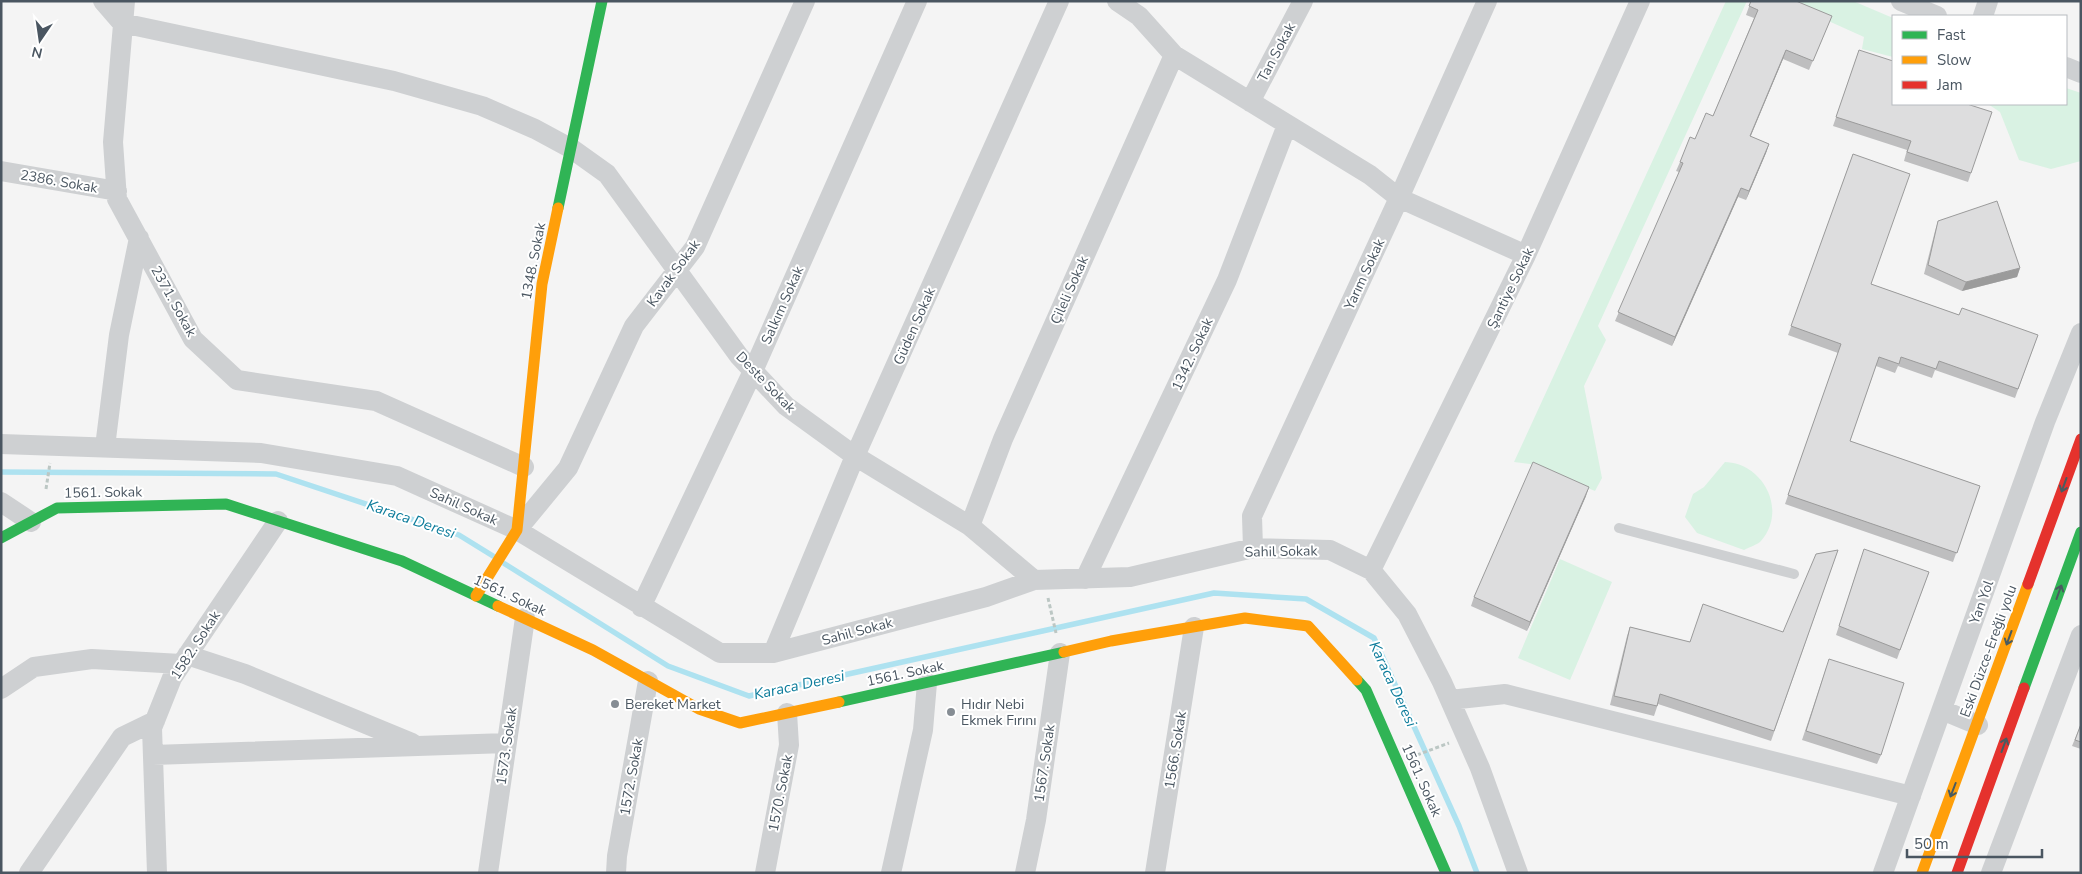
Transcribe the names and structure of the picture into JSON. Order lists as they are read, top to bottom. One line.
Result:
{"streets":{"street":["Tan Sokak","2386. Sokak","1348. Sokak","Kavak Sokak","Yarım Sokak","Şantiye Sokak","Çileli Sokak","2371. Sokak","Salkım Sokak","Güden Sokak","1342. Sokak","Deste Sokak","1561. Sokak","Sahil Sokak","Yan Yol","1582. Sokak","Eski Düzce-Ereğli yolu","1573. Sokak","1566. Sokak","1567. Sokak","1572. Sokak","1570. Sokak"]},"crossings":[["2386. Sokak","2371. Sokak"],["1348. Sokak","Kavak Sokak"],["1348. Sokak","2371. Sokak"],["1348. Sokak","Deste Sokak"],["1348. Sokak","Sahil Sokak"],["Kavak Sokak","Deste Sokak"],["Kavak Sokak","Sahil Sokak"],["Yarım Sokak","Sahil Sokak"],["Şantiye Sokak","Sahil Sokak"],["Çileli Sokak","Deste Sokak"],["2371. Sokak","Deste Sokak"],["Salkım Sokak","Deste Sokak"],["Salkım Sokak","Sahil Sokak"],["Güden Sokak","Deste Sokak"],["Güden Sokak","Sahil Sokak"],["1342. Sokak","Sahil Sokak"],["Deste Sokak","Sahil Sokak"],["1561. Sokak","1582. Sokak"],["1561. Sokak","1573. Sokak"],["1561. Sokak","1566. Sokak"],["1561. Sokak","1567. Sokak"],["1561. Sokak","1572. Sokak"],["1561. Sokak","1570. Sokak"]],"water":["Karaca Deresi"],"places":["Bereket Market","Hıdır Nebi Ekmek Fırını"],"legend":["Fast","Slow","Jam"],"scale_bar":"50 m","north":"bottom"}
